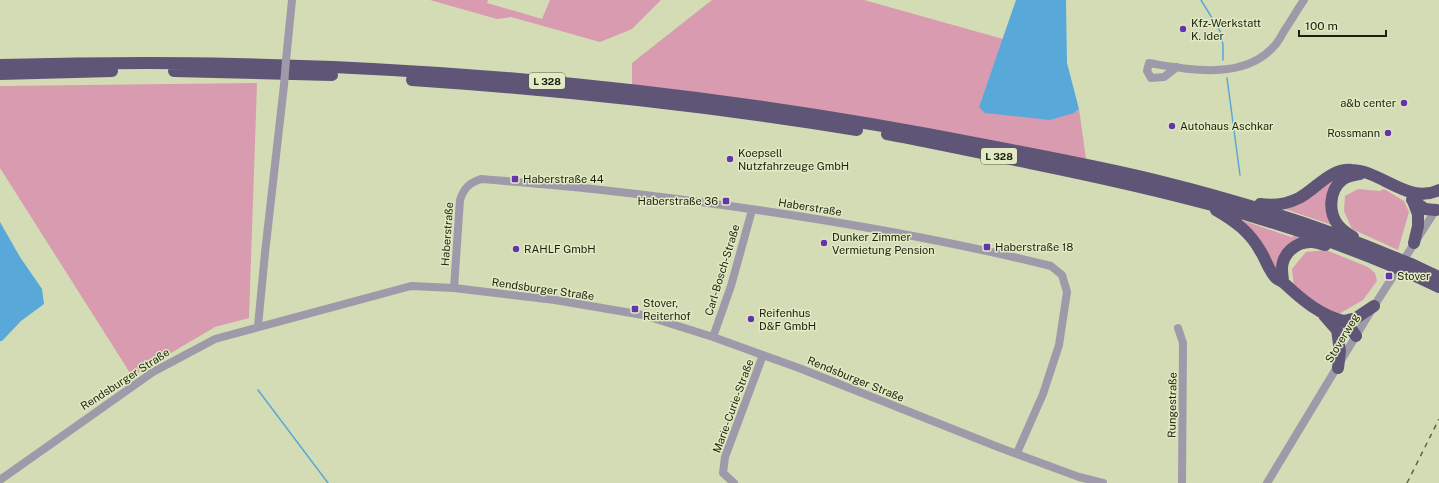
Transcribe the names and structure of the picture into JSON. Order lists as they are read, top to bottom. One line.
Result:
{"streets":{"highway":["L 328"],"street":["Haberstraße","Carl-Bosch-Straße","Rendsburger Straße","Stoverweg","Rungestraße","Marie-Curie-Straße"]},"crossings":[["Haberstraße","Carl-Bosch-Straße"],["Haberstraße","Rendsburger Straße"],["Carl-Bosch-Straße","Rendsburger Straße"],["Rendsburger Straße","Marie-Curie-Straße"]],"places":{"other":["Kfz-Werkstatt K. Ider","a&b center","Autohaus Aschkar","Rossmann","Koepsell Nutzfahrzeuge GmbH","Dunker Zimmer Vermietung Pension","RAHLF GmbH","Reifenhus D&F GmbH"],"transit":["Haberstraße 44","Haberstraße 36","Haberstraße 18","Stover","Stover, Reiterhof"]},"scale_bar":"100 m"}
